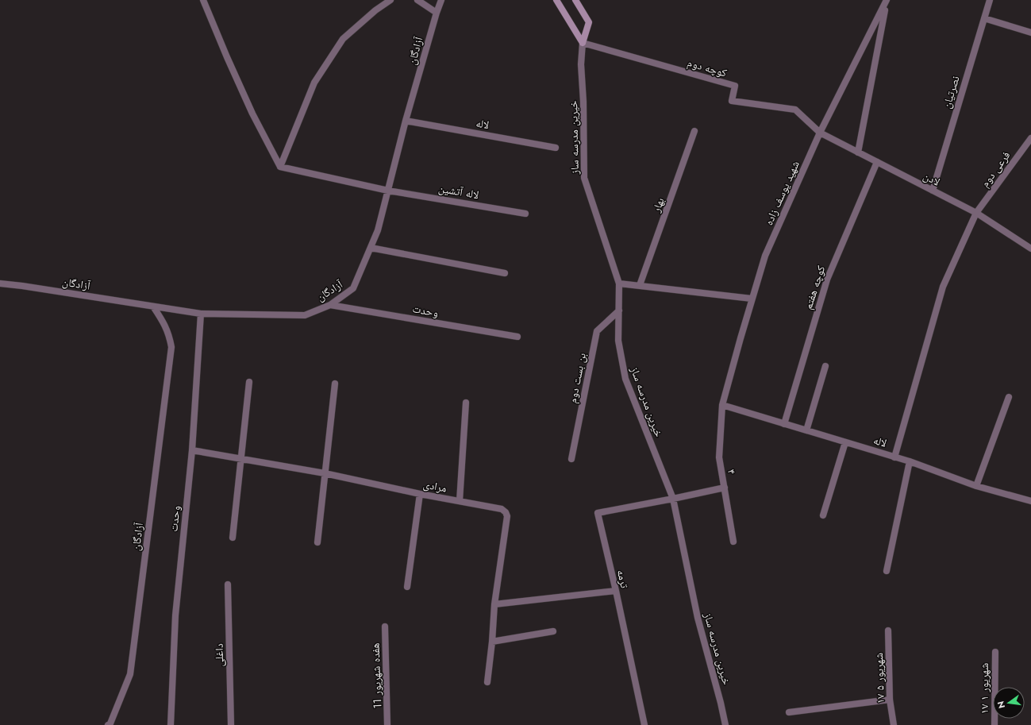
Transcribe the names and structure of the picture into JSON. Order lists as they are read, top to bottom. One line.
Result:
{"streets":{"main road":["خیرین مدرسه ساز"],"street":["آزادگان","کوچه دوم","نصرتیان","لاله","فرعی دوم","لادن","لاله آتشین","شهید یوسف زاده","بهار","کوچه هفتم","وحدت","بن بست دوم","۴","مرادی","ترمه","داغلی","هفده شهریور 11","۱۷ شهریور ۵","۱۷ شهریور ۱"]},"crossings":[["آزادگان","لاله"],["آزادگان","لاله آتشین"],["آزادگان","وحدت"],["کوچه دوم","خیرین مدرسه ساز"],["کوچه دوم","لادن"],["کوچه دوم","شهید یوسف زاده"],["نصرتیان","لادن"],["لاله","فرعی دوم"],["لاله","شهید یوسف زاده"],["لاله","کوچه هفتم"],["لاله","۴"],["خیرین مدرسه ساز","بن بست دوم"],["خیرین مدرسه ساز","ترمه"],["فرعی دوم","لادن"],["لادن","شهید یوسف زاده"],["لادن","کوچه هفتم"],["شهید یوسف زاده","۴"],["وحدت","مرادی"]],"north":"left"}
